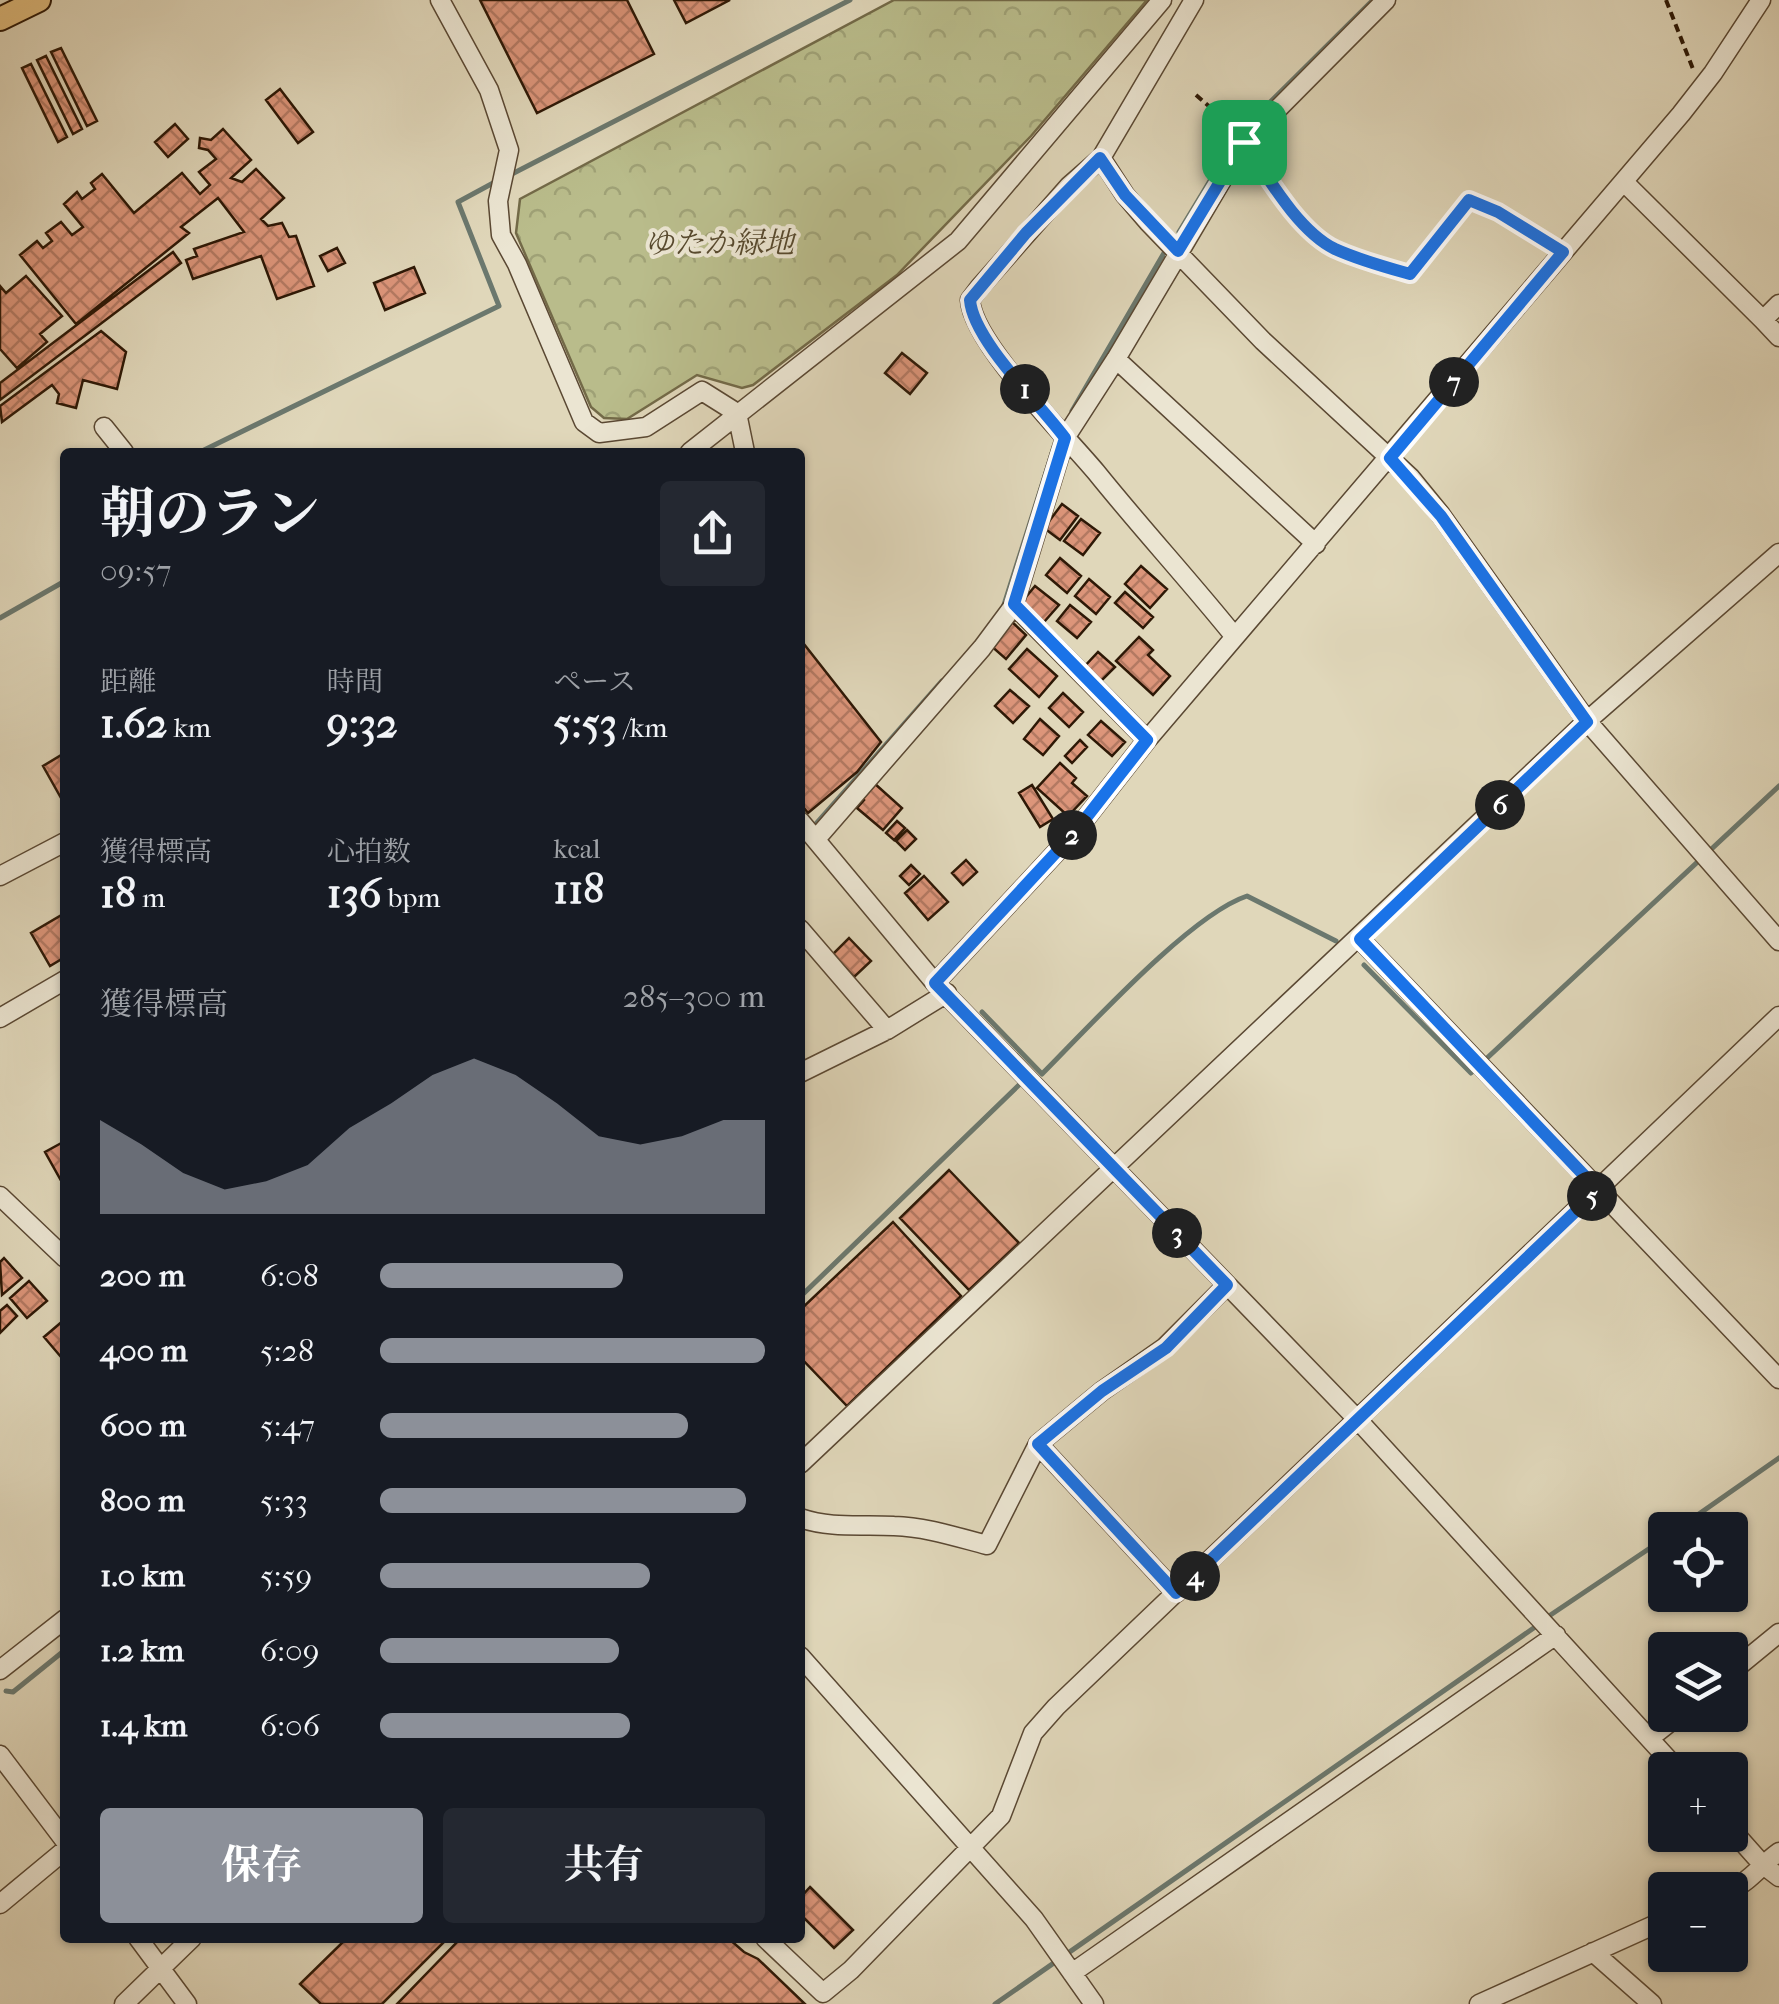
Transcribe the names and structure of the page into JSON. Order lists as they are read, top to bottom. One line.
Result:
{"parks":["ゆたか緑地"],"page":{"pins":["7","1","6","2","5","3","4"],"heading":["朝のラン","09:57"],"stats":[["距離","1.62 km"],["時間","9:32"],["ペース","5:53 /km"],["獲得標高","18 m"],["心拍数","136 bpm"],["kcal","118"]],"chart":["獲得標高","285–300 m"],"list":[{"name":"200 m","note":"6:08"},{"name":"400 m","note":"5:28"},{"name":"600 m","note":"5:47"},{"name":"800 m","note":"5:33"},{"name":"1.0 km","note":"5:59"},{"name":"1.2 km","note":"6:09"},{"name":"1.4 km","note":"6:06"}],"map_buttons":["+","−"],"buttons":["保存","共有"]}}
